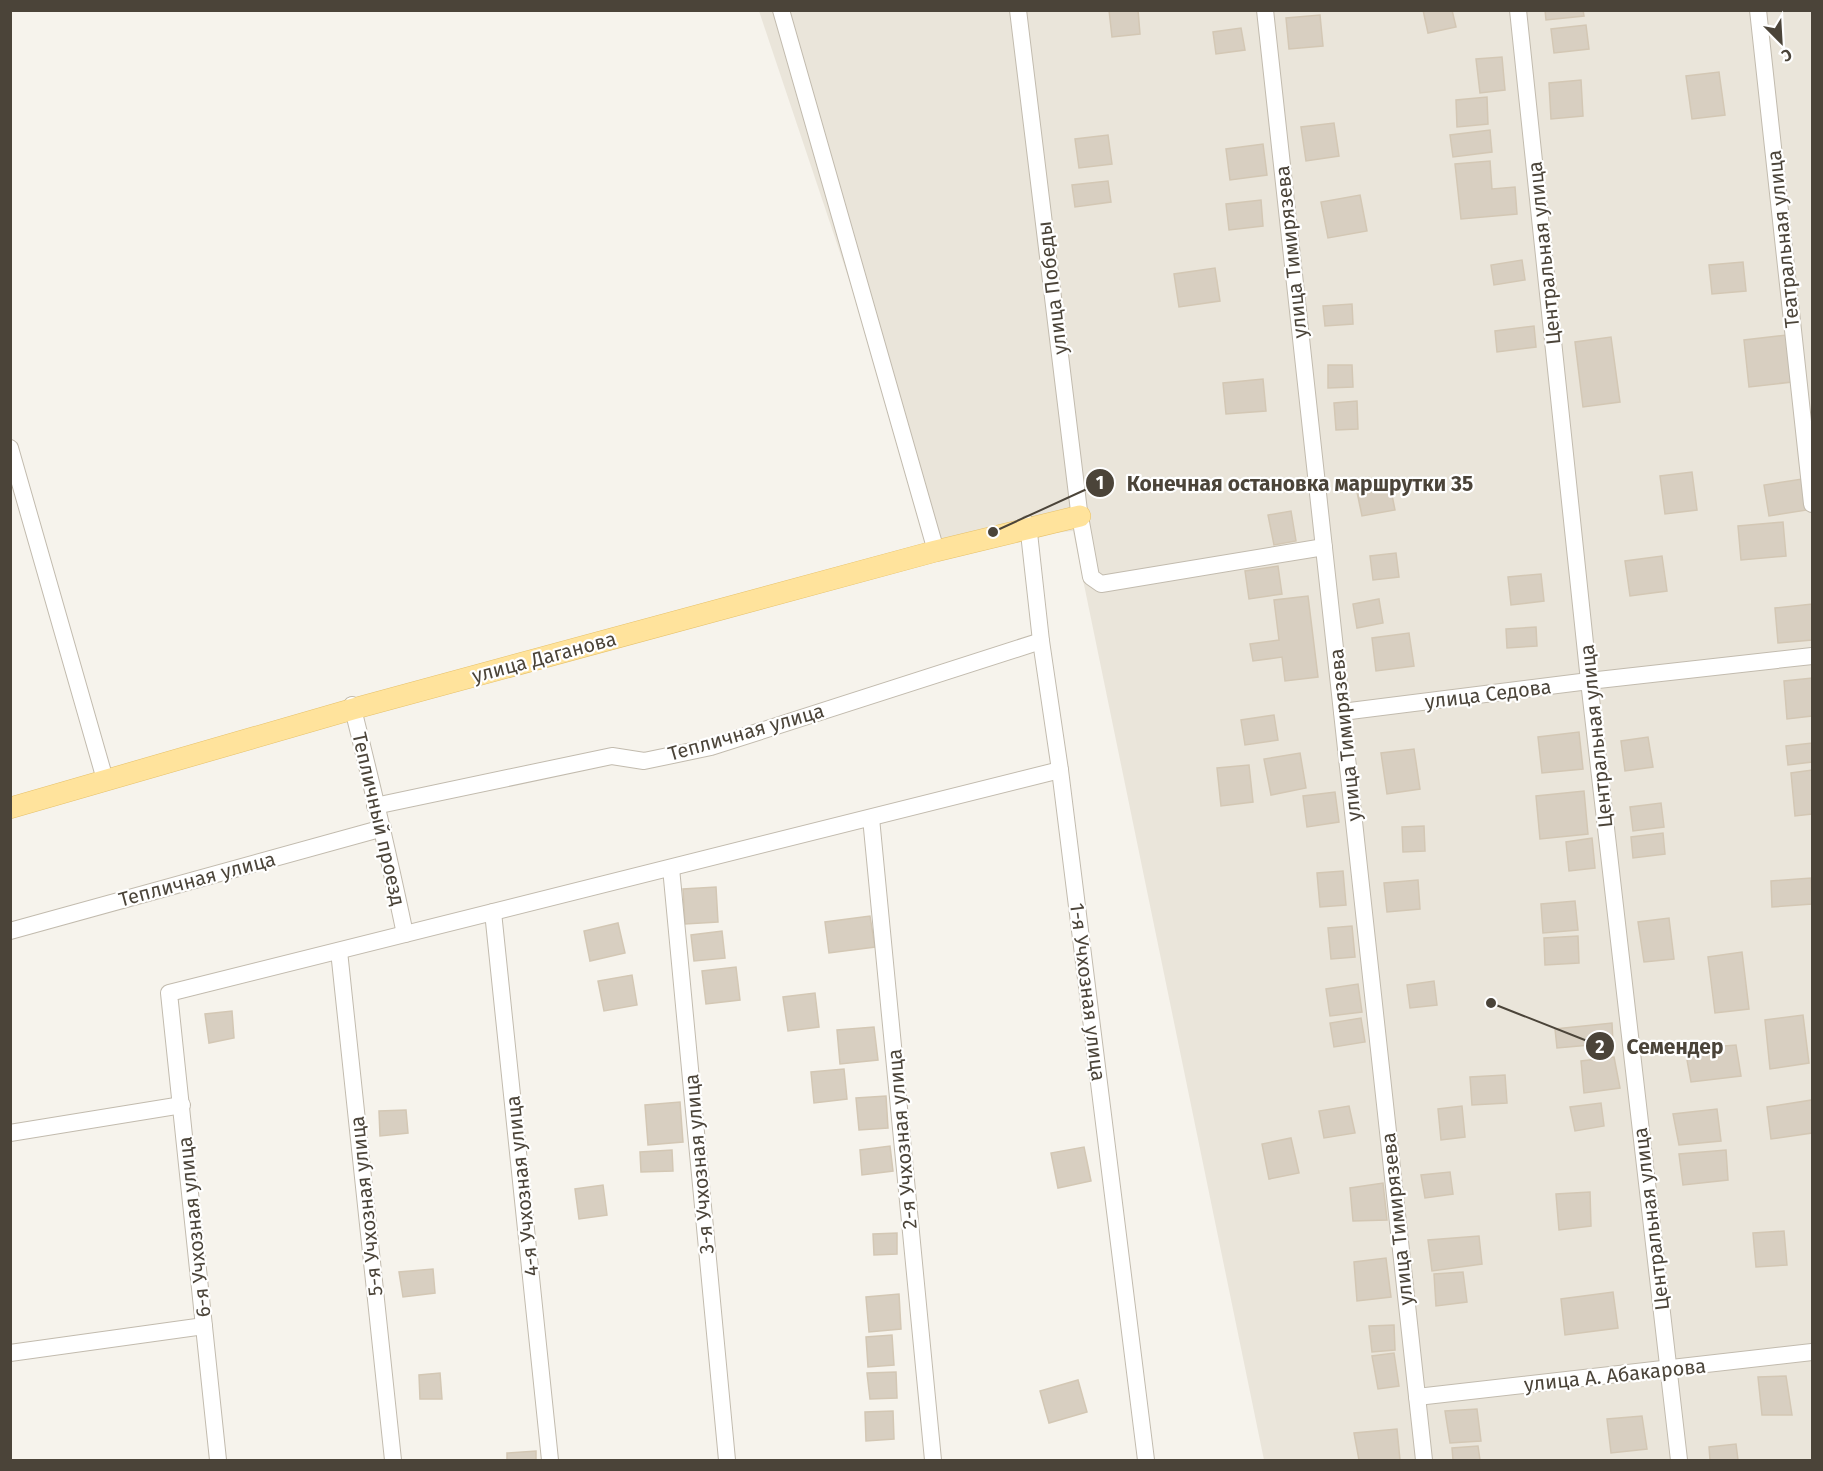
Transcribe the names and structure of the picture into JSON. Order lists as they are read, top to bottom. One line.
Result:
{"streets":{"main road":["улица Даганова"],"street":["Театральная улица","улица Тимирязева","Центральная улица","улица Победы","улица Седова","Тепличная улица","Тепличный проезд","1-я Учхозная улица","2-я Учхозная улица","3-я Учхозная улица","4-я Учхозная улица","5-я Учхозная улица","6-я Учхозная улица","улица А. Абакарова"]},"crossings":[["улица Тимирязева","улица Победы"],["улица Тимирязева","улица Седова"],["улица Тимирязева","улица А. Абакарова"],["Центральная улица","улица Седова"],["Центральная улица","улица А. Абакарова"],["улица Победы","улица Даганова"],["улица Даганова","Тепличный проезд"],["улица Даганова","1-я Учхозная улица"],["Тепличная улица","Тепличный проезд"],["Тепличная улица","1-я Учхозная улица"],["5-я Учхозная улица","6-я Учхозная улица"]],"places":["Конечная остановка маршрутки 35","Семендер"],"north":"bottom right"}
